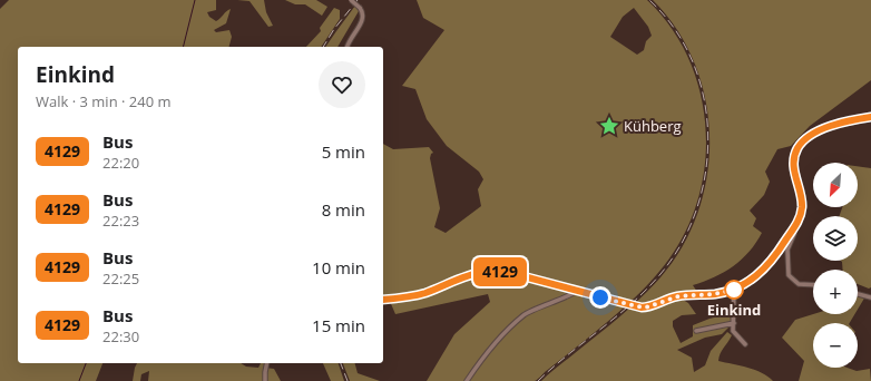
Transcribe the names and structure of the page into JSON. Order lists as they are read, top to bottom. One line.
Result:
{"places":{"place":["Kühberg"],"other":["Einkind"]},"lines":["bus line 4129"],"north":"bottom left","page":{"on_map":"4129","heading":["Einkind","Walk · 3 min · 240 m"],"list":[{"mark":"4129","name":"Bus","note":"22:20","value":"5 min"},{"mark":"4129","name":"Bus","note":"22:23","value":"8 min"},{"mark":"4129","name":"Bus","note":"22:25","value":"10 min"},{"mark":"4129","name":"Bus","note":"22:30","value":"15 min"}],"map_buttons":["+","−"]}}
